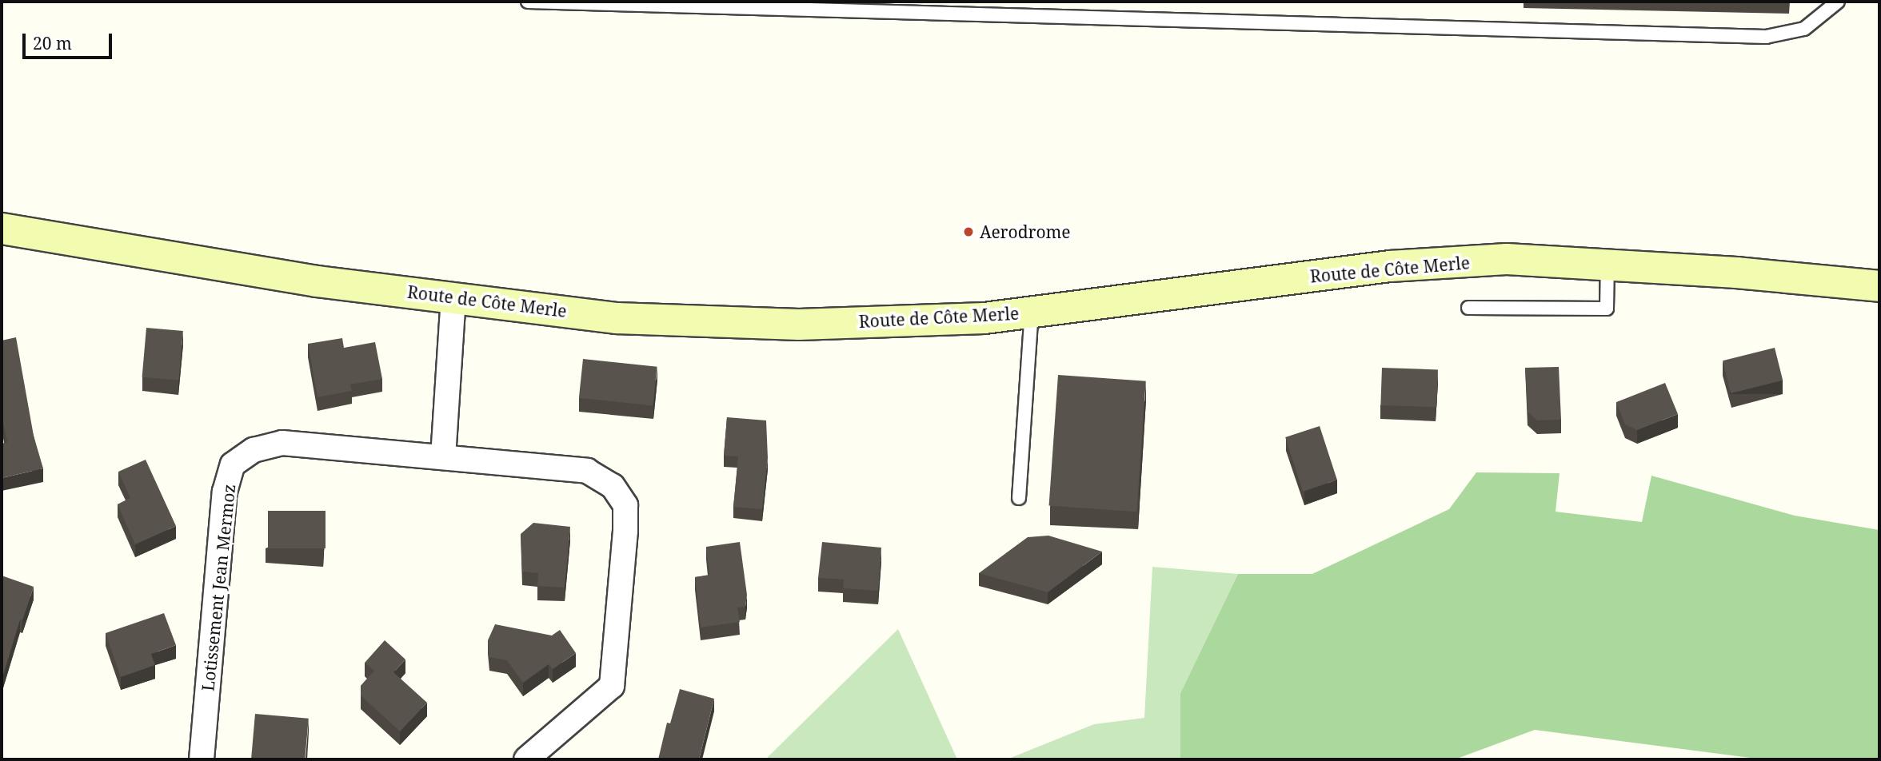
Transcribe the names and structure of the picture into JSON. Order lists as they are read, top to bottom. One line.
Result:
{"streets":{"main road":["Route de Côte Merle"],"street":["Lotissement Jean Mermoz"]},"places":["Aerodrome"],"scale_bar":"20 m"}
